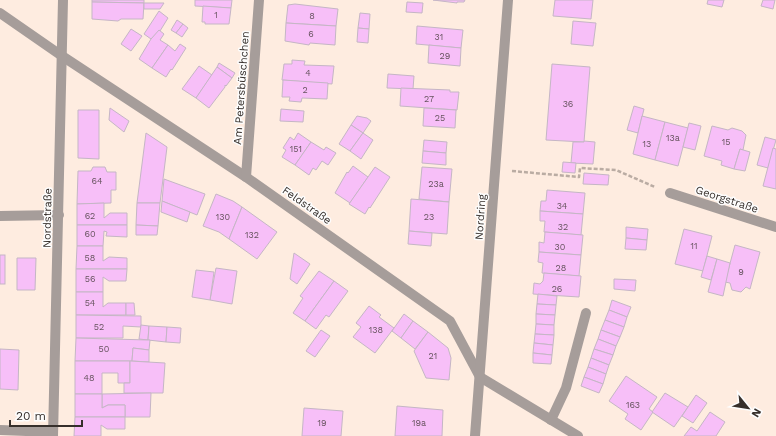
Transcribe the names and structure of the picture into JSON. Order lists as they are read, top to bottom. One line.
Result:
{"streets":{"street":["Am Petersbüschchen","Georgstraße","Feldstraße","Nordring","Nordstraße"]},"crossings":[["Am Petersbüschchen","Feldstraße"],["Feldstraße","Nordring"],["Feldstraße","Nordstraße"]],"house_numbers":["1","8","6","31","29","4","2","27","36","25","13a","15","13","151","64","23a","34","62","130","23","32","60","132","11","30","58","28","9","56","26","54","52","138","50","21","48","163","19","19a"],"scale_bar":"20 m","north":"bottom right"}
